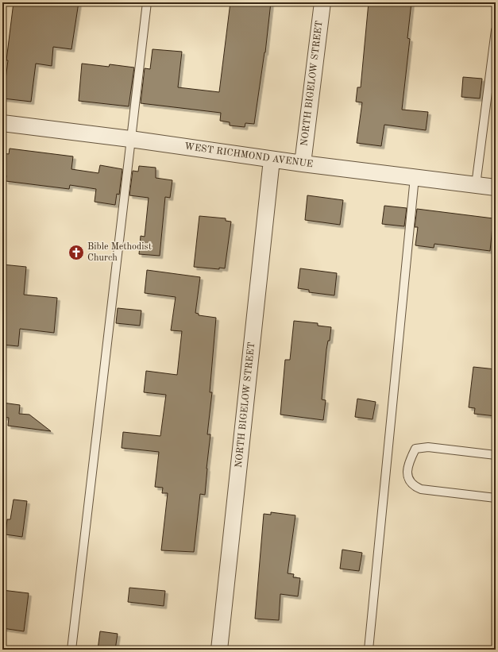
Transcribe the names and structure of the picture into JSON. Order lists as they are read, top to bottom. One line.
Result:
{"streets":{"street":["NORTH BIGELOW STREET","WEST RICHMOND AVENUE"]},"crossings":[["NORTH BIGELOW STREET","WEST RICHMOND AVENUE"]],"places":{"church":["Bible Methodist Church"]}}
